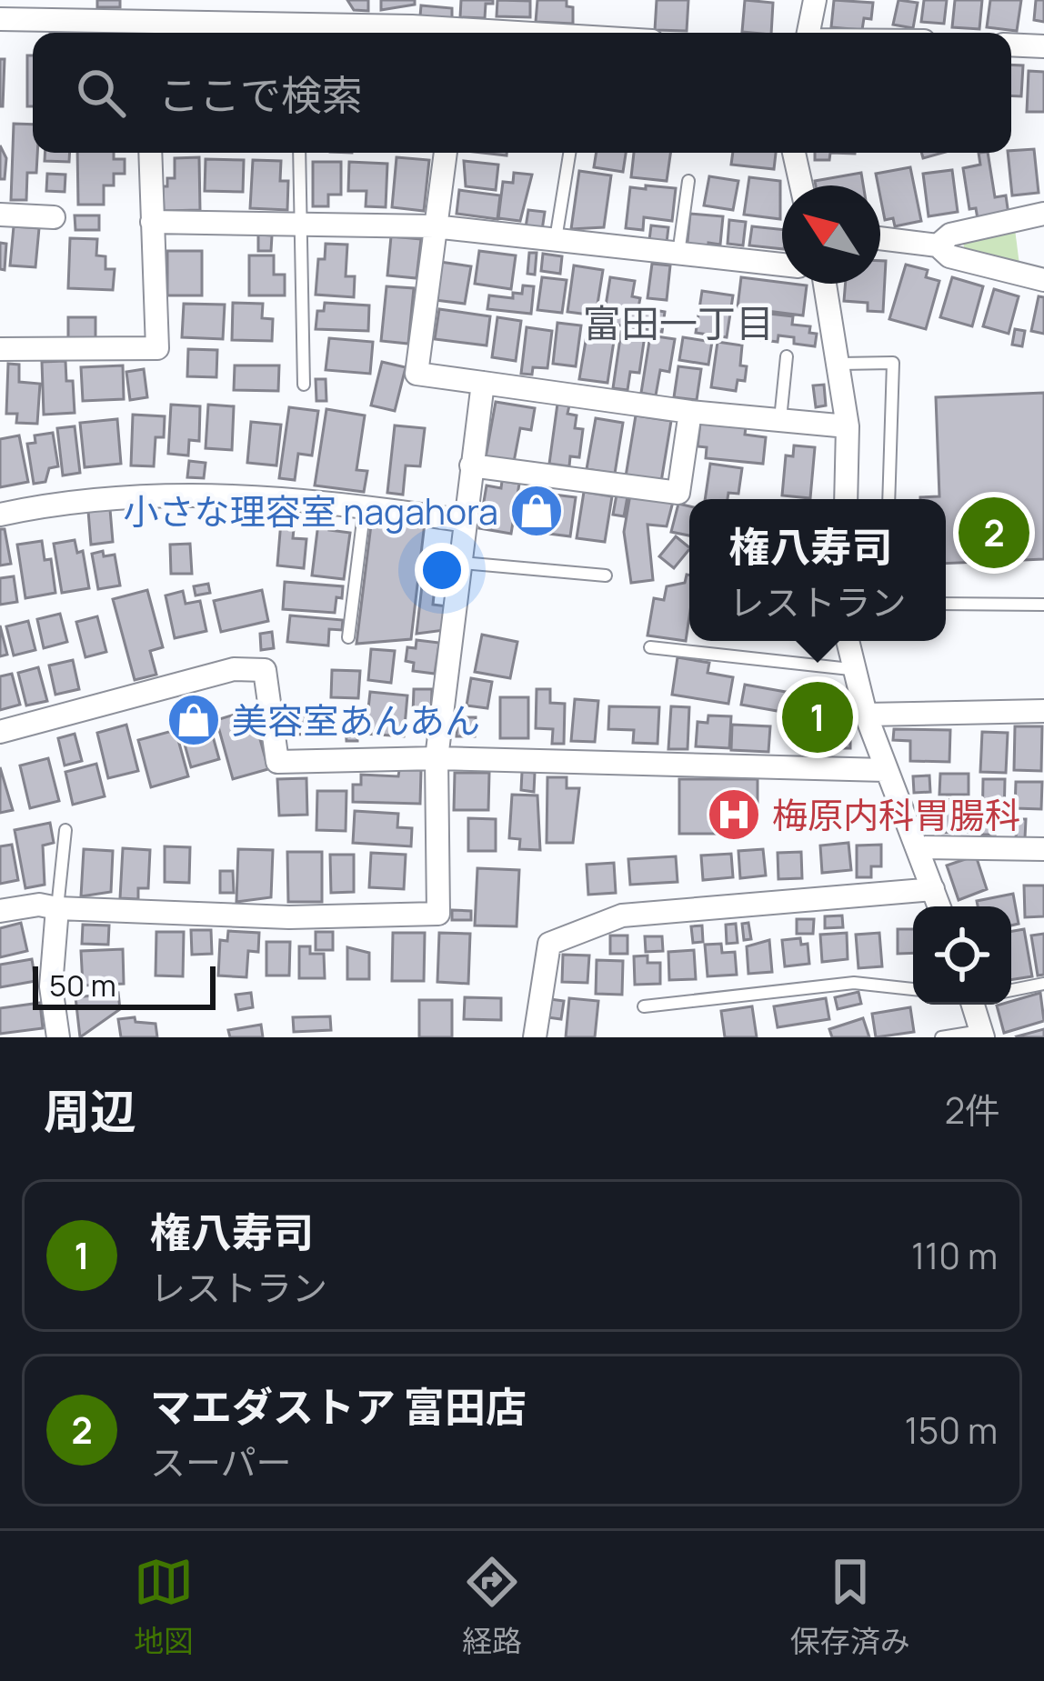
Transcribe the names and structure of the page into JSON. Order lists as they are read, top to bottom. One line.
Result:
{"districts":["富田一丁目"],"places":{"shop":["小さな理容室 nagahora","美容室あんあん"],"hospital":["梅原内科胃腸科"]},"scale_bar":"50 m","north":"top left","page":{"search":"ここで検索","pins":["2","1"],"popup":["権八寿司","レストラン"],"scale":"50 m","heading":["周辺","2件"],"list":[{"mark":"1","name":"権八寿司","note":"レストラン","value":"110 m"},{"mark":"2","name":"マエダストア 富田店","note":"スーパー","value":"150 m"}],"nav":["地図","経路","保存済み"]}}
